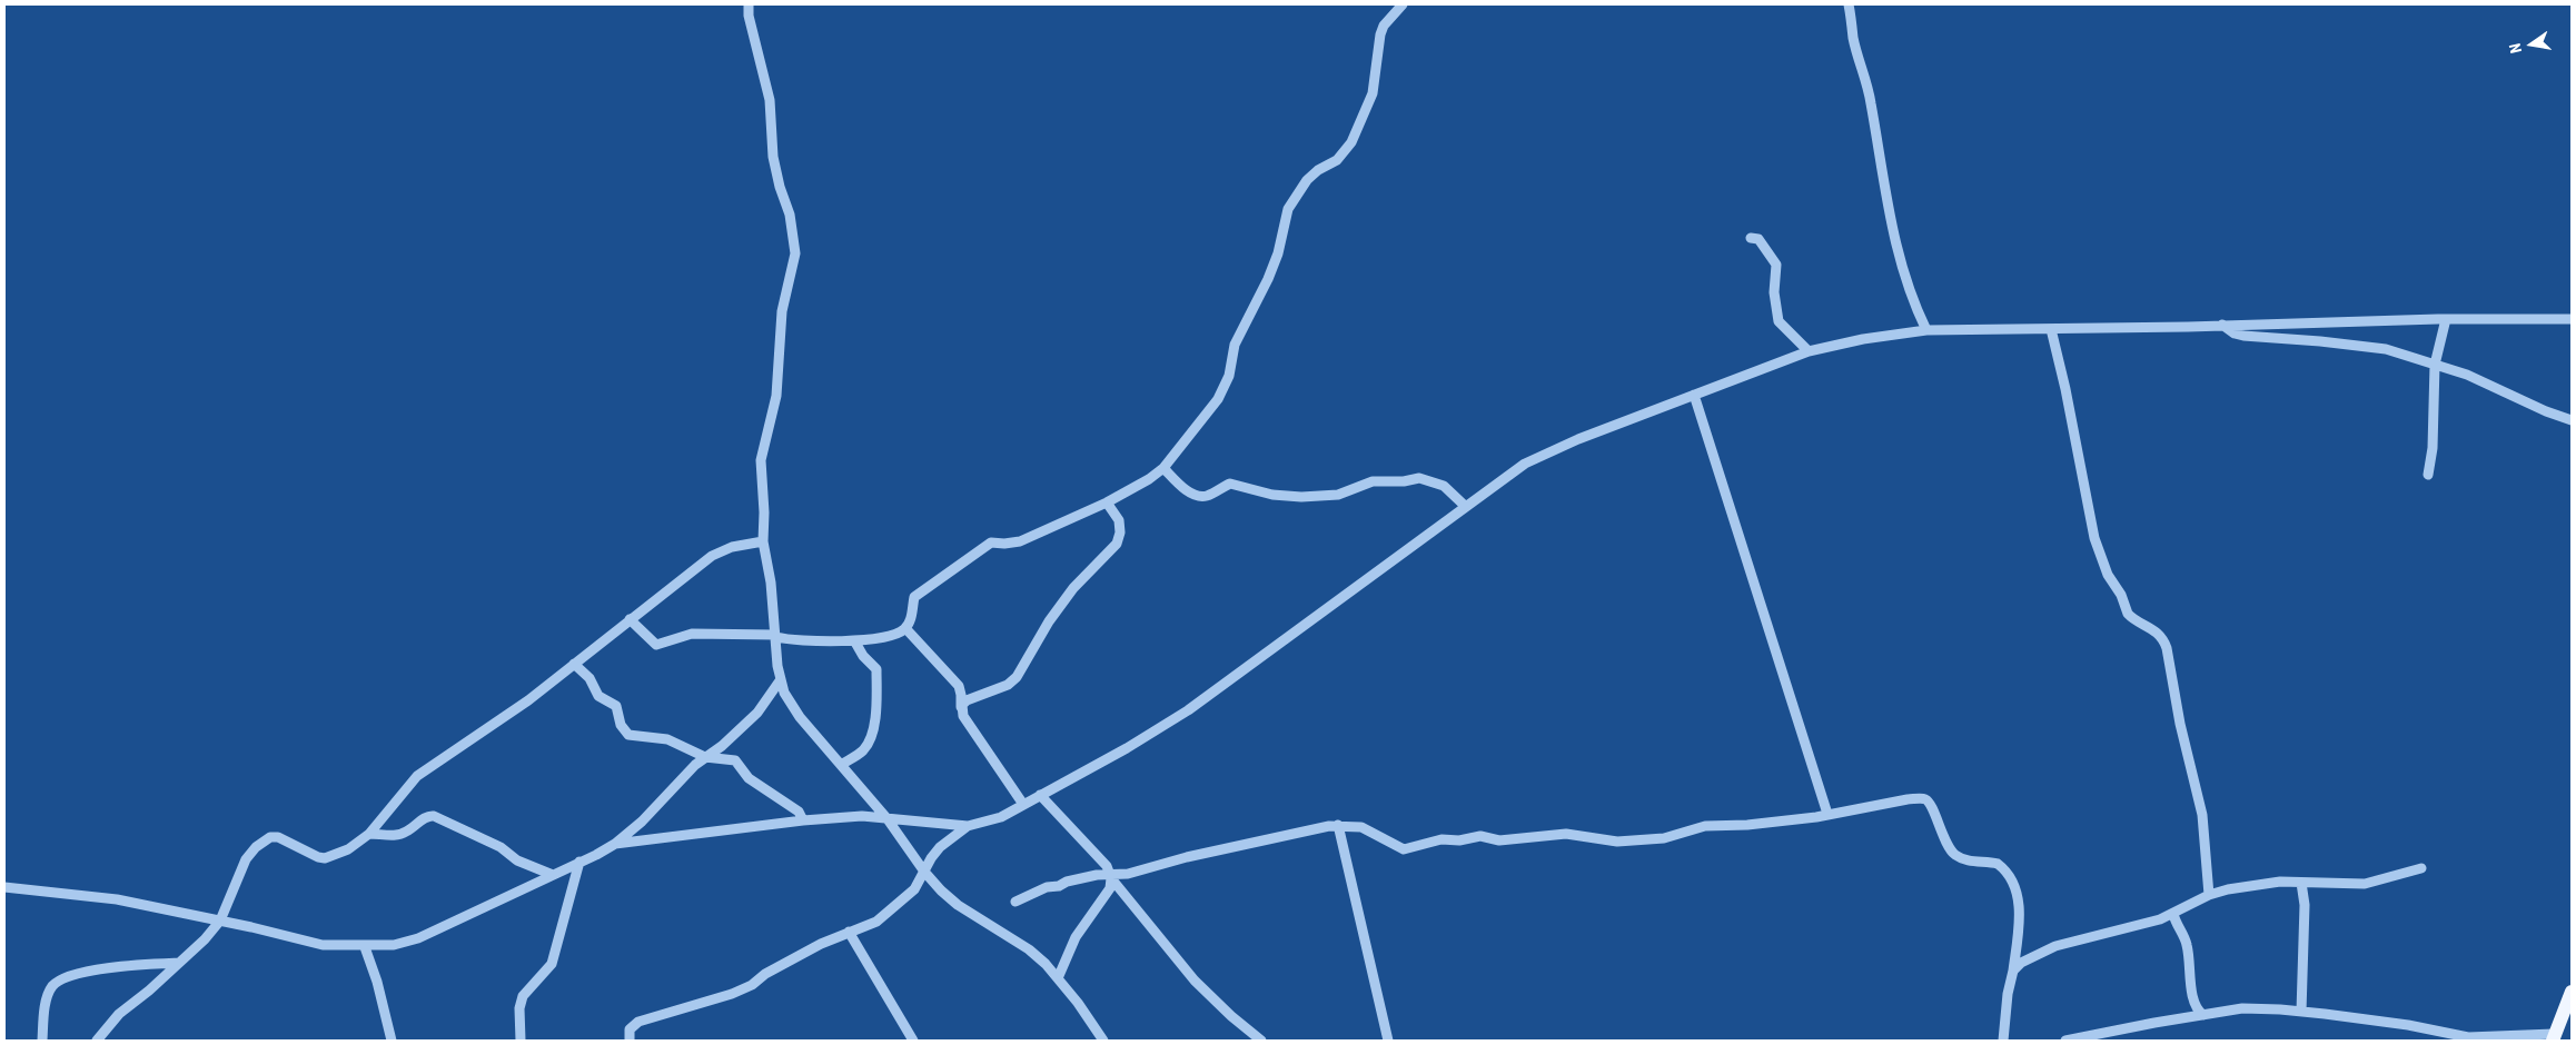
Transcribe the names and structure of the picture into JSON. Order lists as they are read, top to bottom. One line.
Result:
{"north":"left"}
